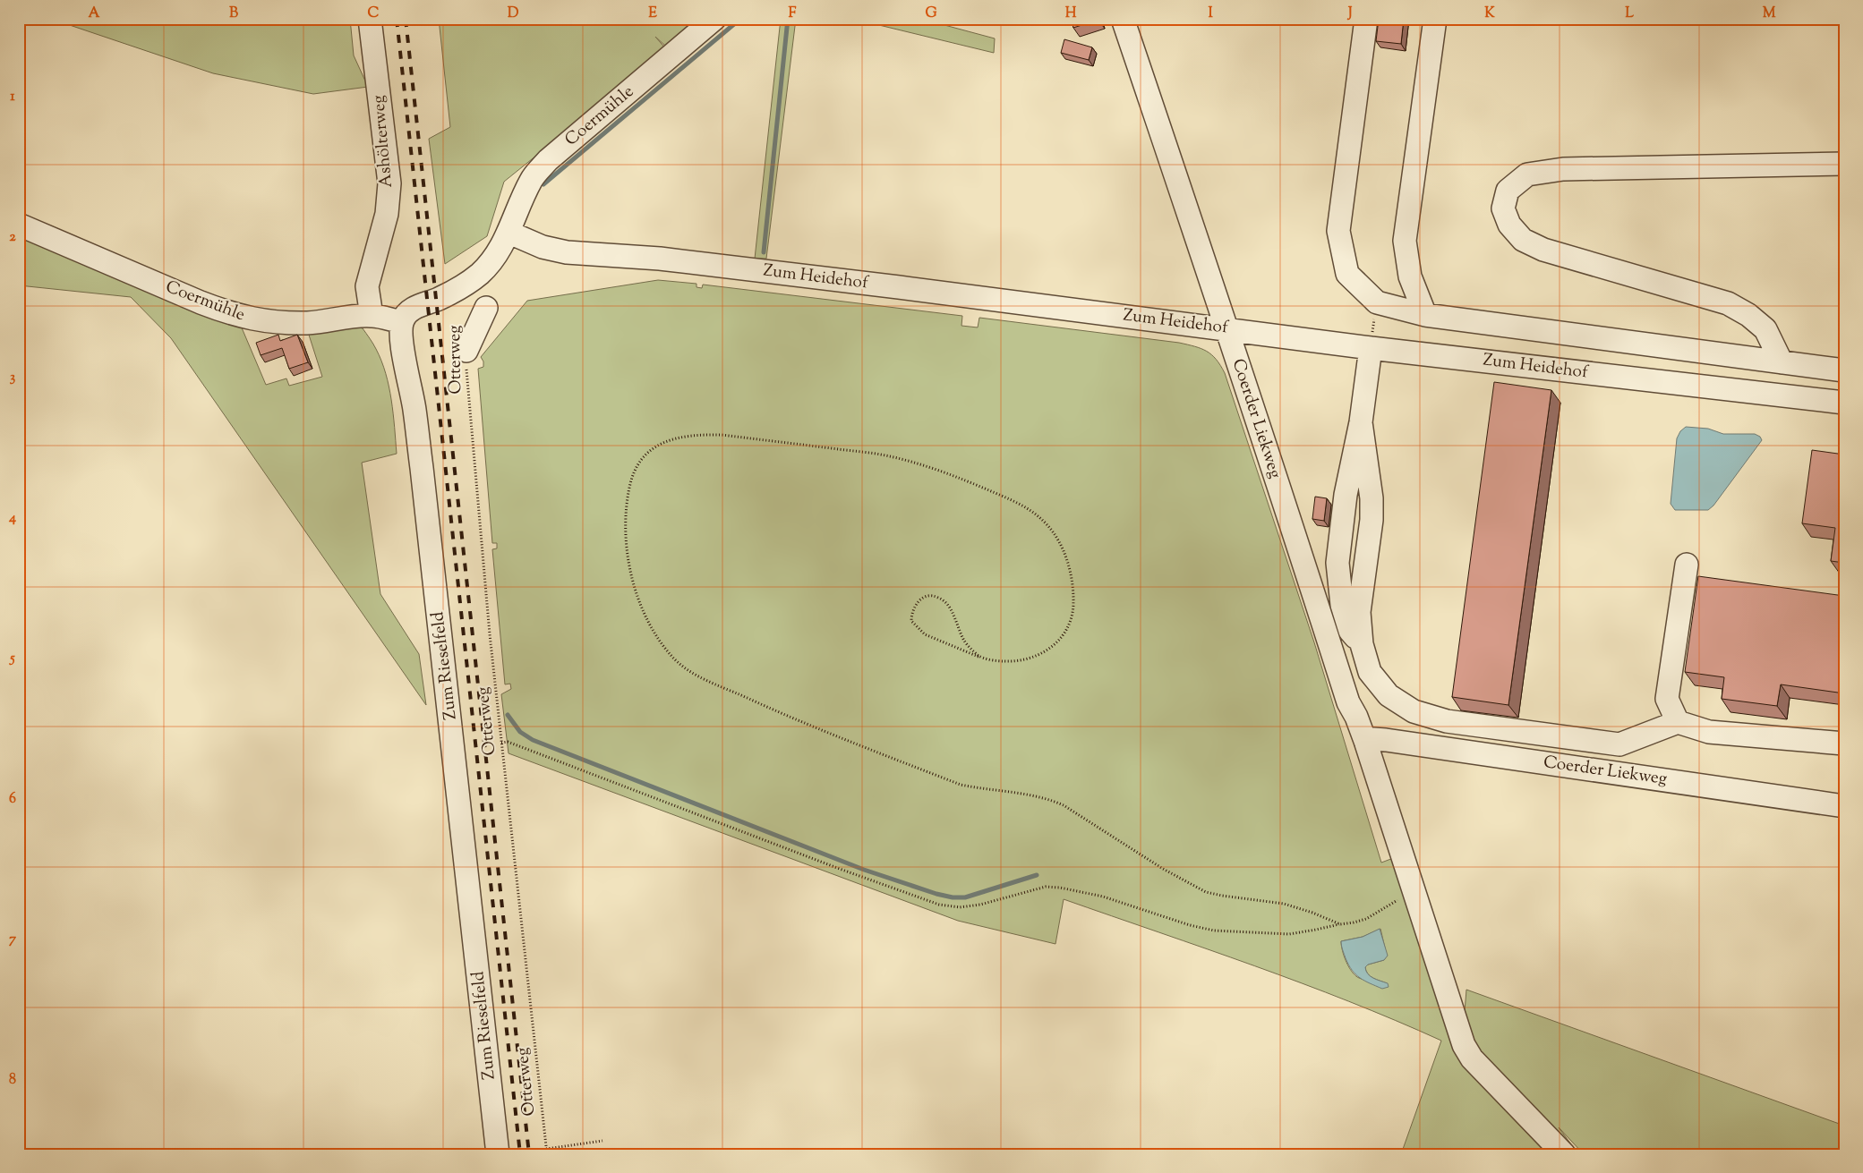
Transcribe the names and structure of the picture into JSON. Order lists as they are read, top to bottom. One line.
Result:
{"streets":{"street":["Coermühle","Ashölterweg","Zum Heidehof","Coerder Liekweg","Zum Rieselfeld"],"path":["Otterweg"]},"crossings":[["Coermühle","Ashölterweg"],["Coermühle","Zum Heidehof"],["Coermühle","Zum Rieselfeld"],["Zum Heidehof","Coerder Liekweg"]],"grid":{"columns":["A","B","C","D","E","F","G","H","I","J","K","L","M"],"rows":["1","2","3","4","5","6","7","8"]}}
